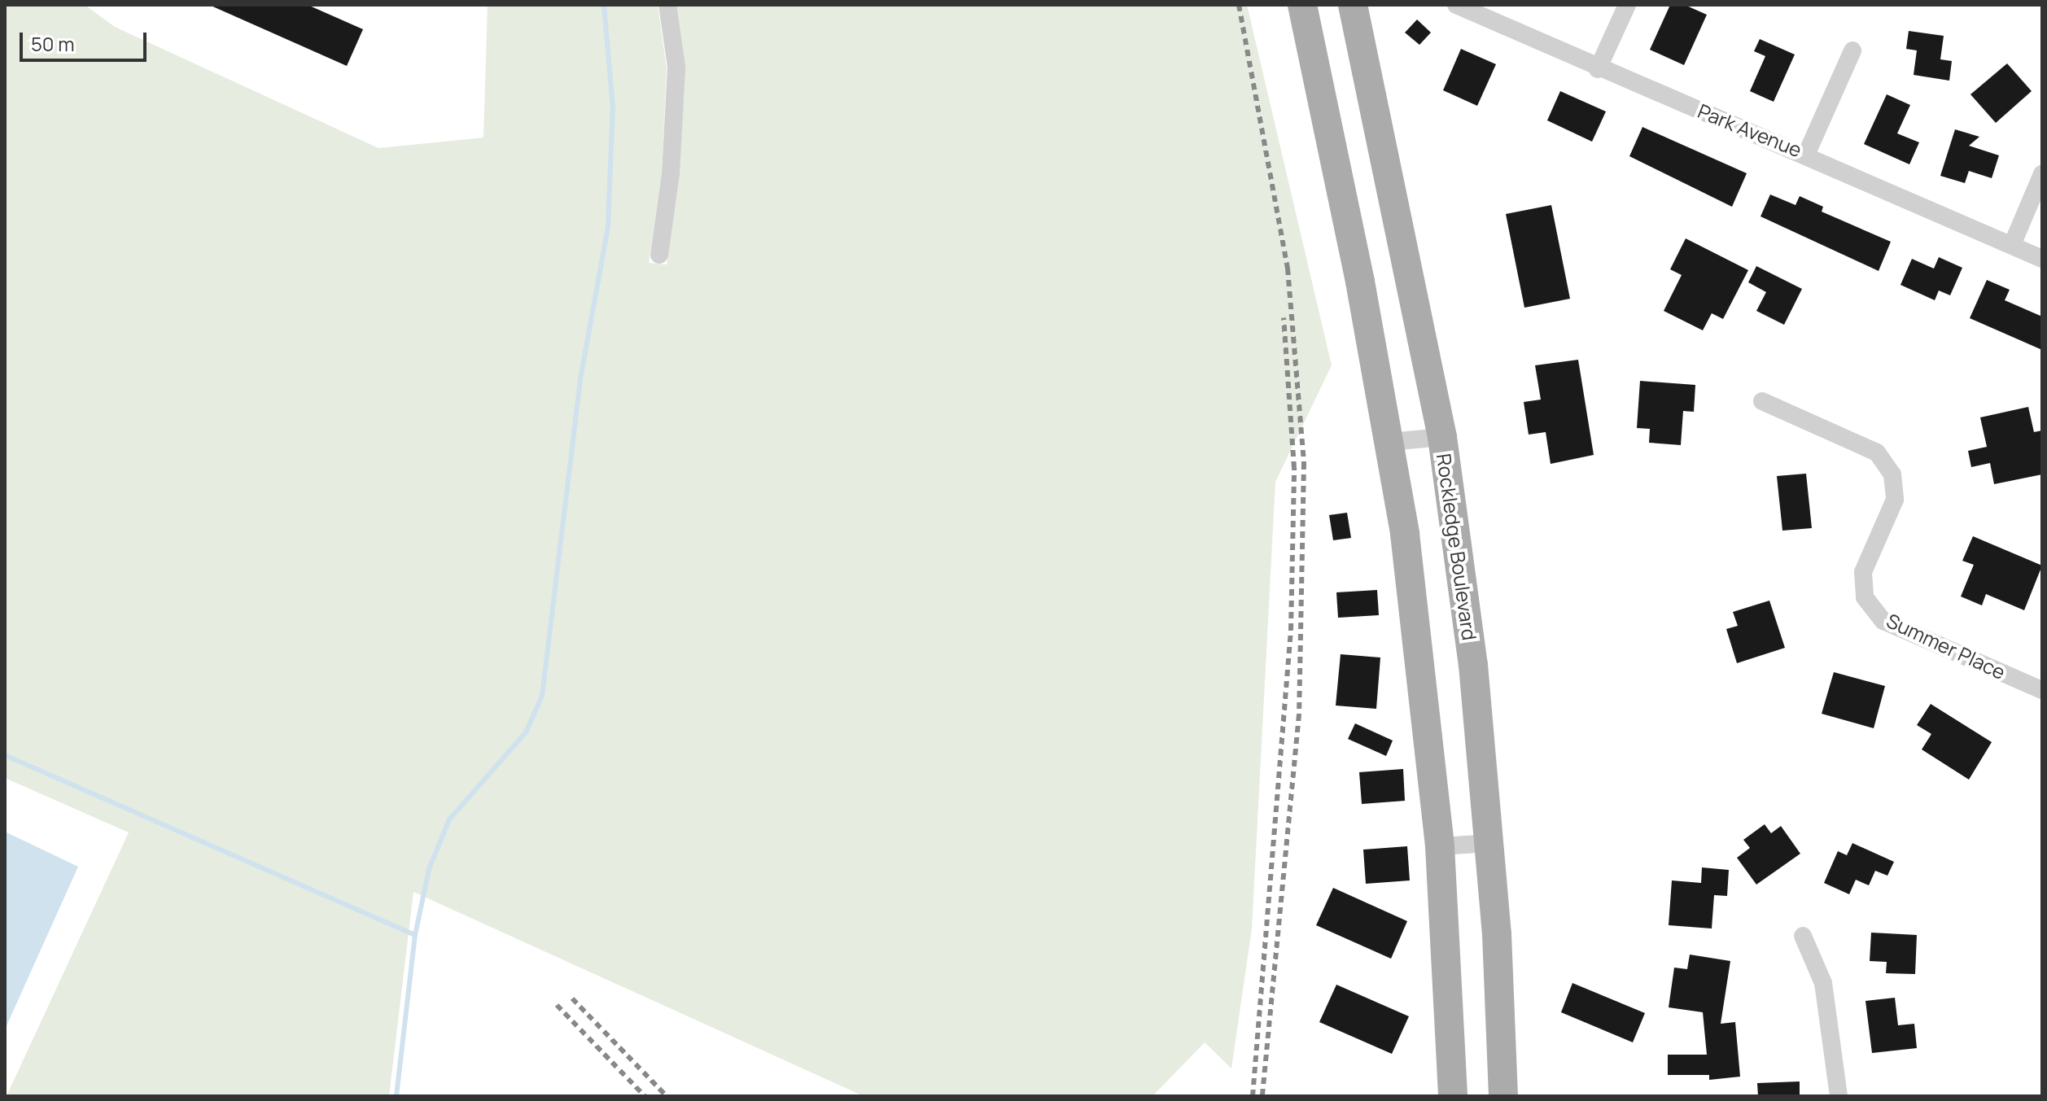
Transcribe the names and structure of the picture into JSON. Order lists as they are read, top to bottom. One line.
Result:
{"streets":{"main road":["Rockledge Boulevard"],"street":["Park Avenue","Summer Place"]},"scale_bar":"50 m"}
